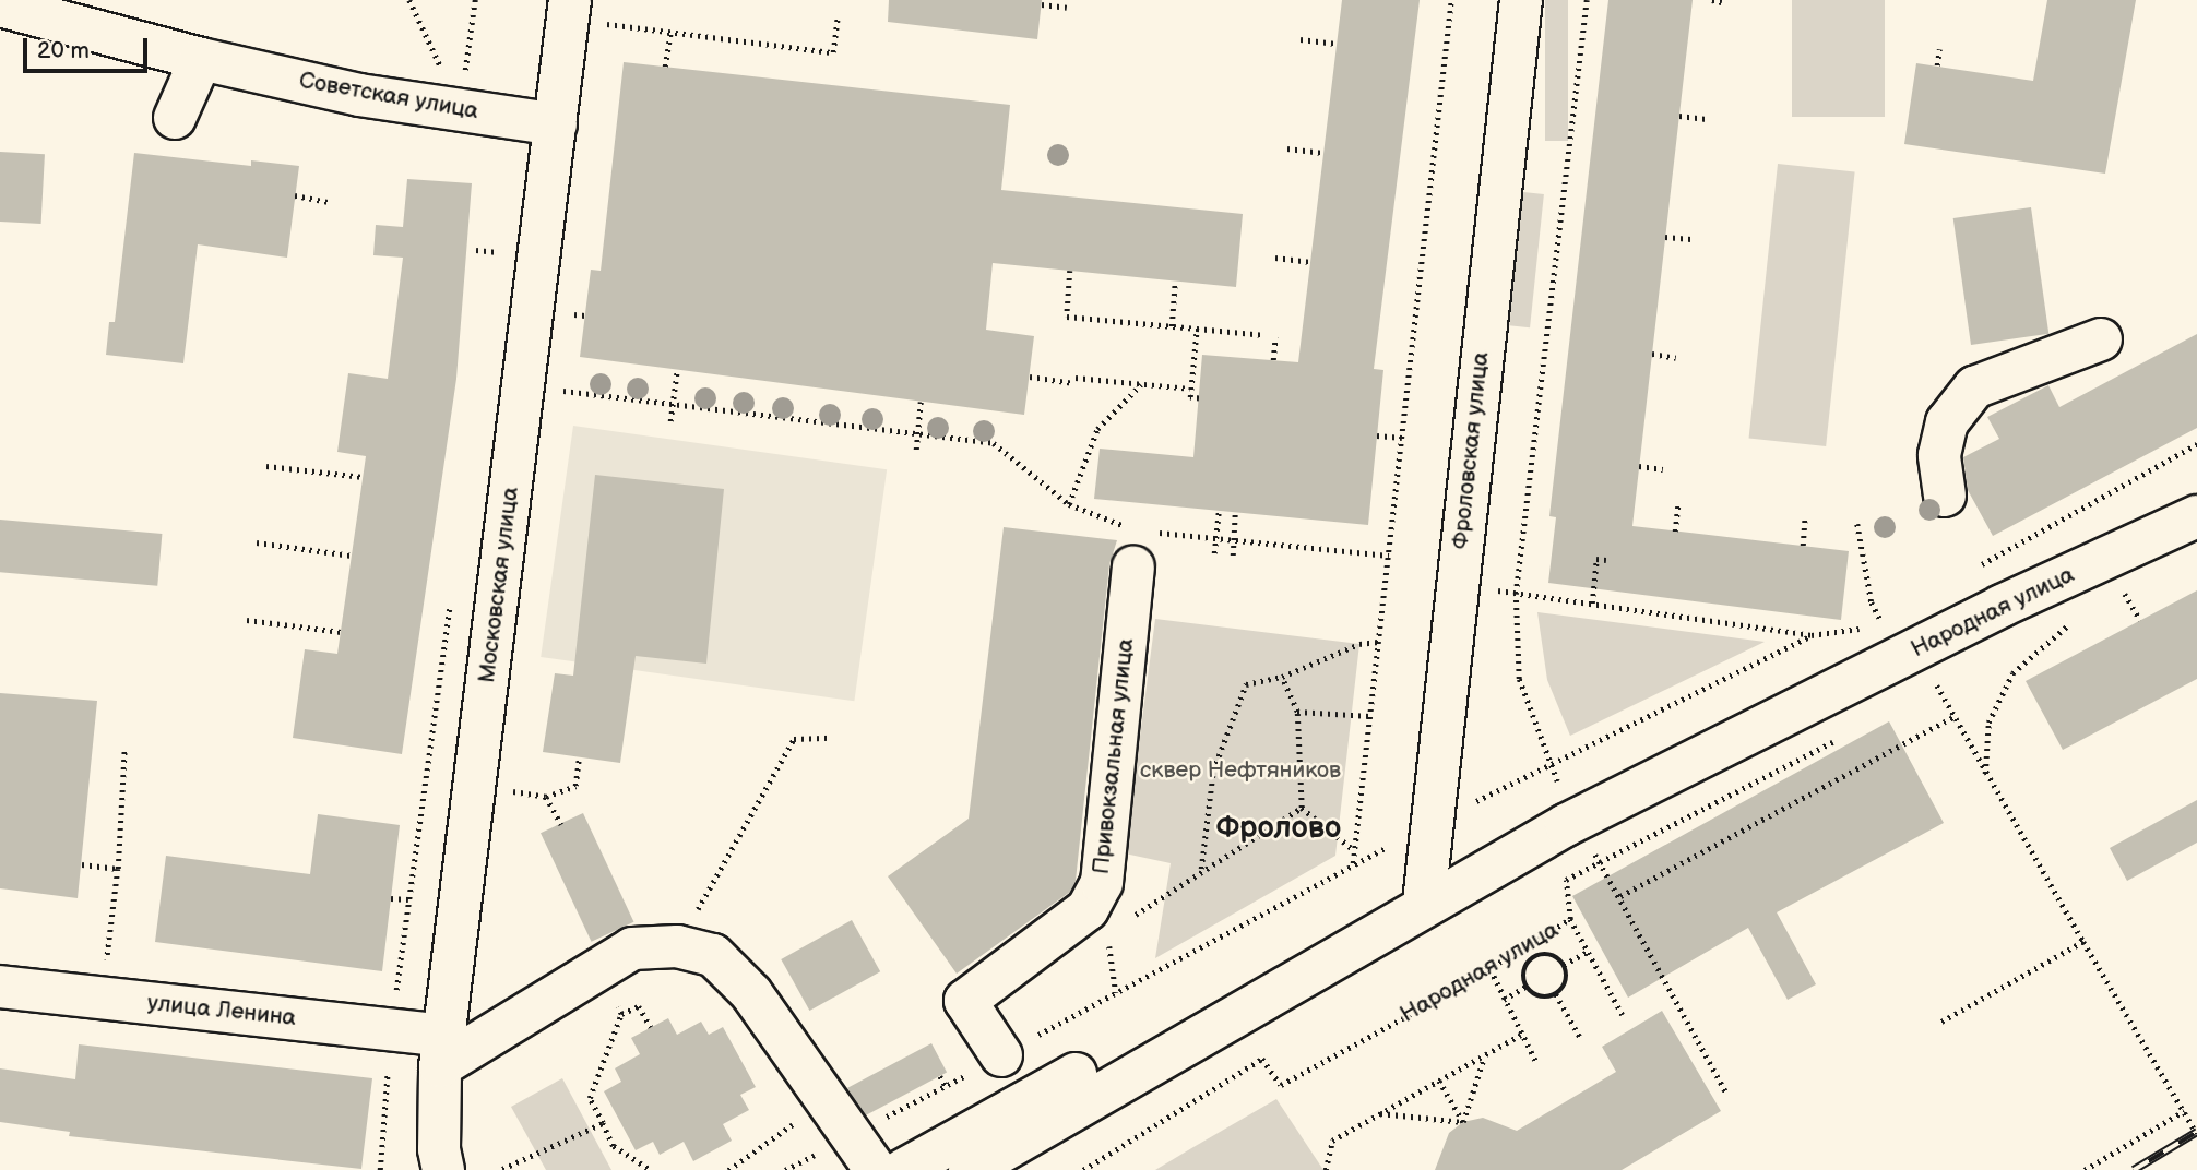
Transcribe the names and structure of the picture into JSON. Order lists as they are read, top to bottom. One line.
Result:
{"streets":{"street":["Советская улица","Фроловская улица","Московская улица","Народная улица","Привокзальная улица","улица Ленина"]},"crossings":[["Советская улица","Московская улица"],["Фроловская улица","Народная улица"],["Московская улица","улица Ленина"]],"districts":["Фролово"],"parks":["сквер Нефтяников"],"scale_bar":"20 m"}
